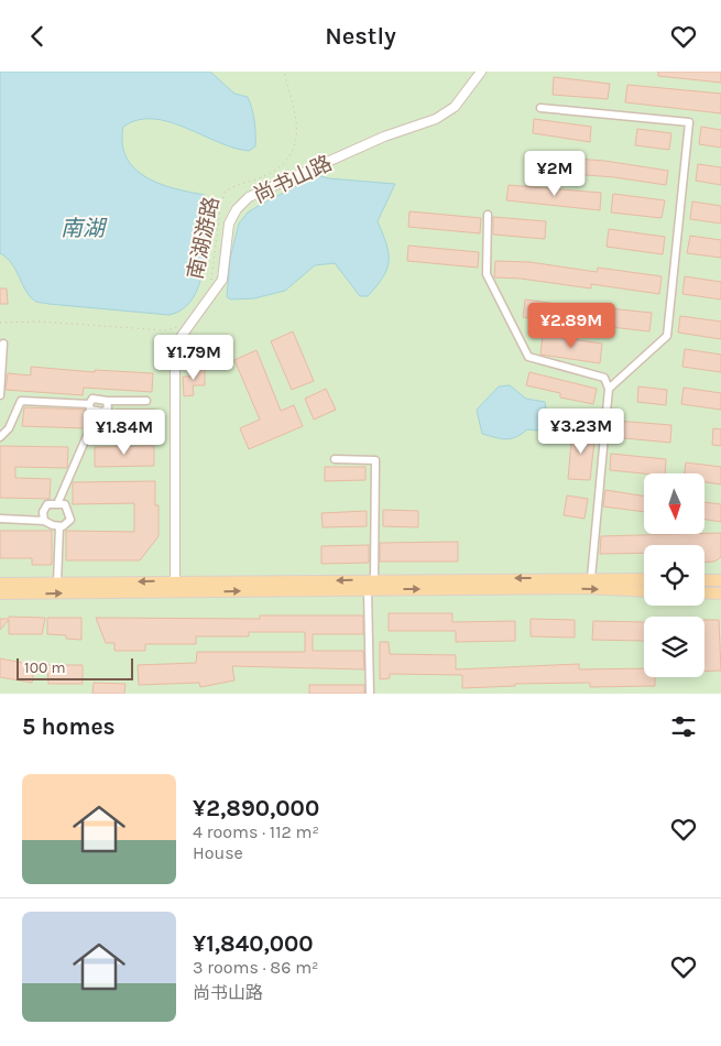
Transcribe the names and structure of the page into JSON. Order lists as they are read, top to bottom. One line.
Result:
{"streets":{"street":["尚书山路"],"path":["南湖游路"]},"water":["南湖"],"scale_bar":"100 m","north":"bottom","page":{"header":"Nestly","price":["¥2M","¥2.89M","¥1.79M","¥3.23M","¥1.84M"],"scale":"100 m","heading":"5 homes","list":[{"name":"¥2,890,000","note":"4 rooms · 112 m² · House"},{"name":"¥1,840,000","note":"3 rooms · 86 m² · 尚书山路"}]}}
